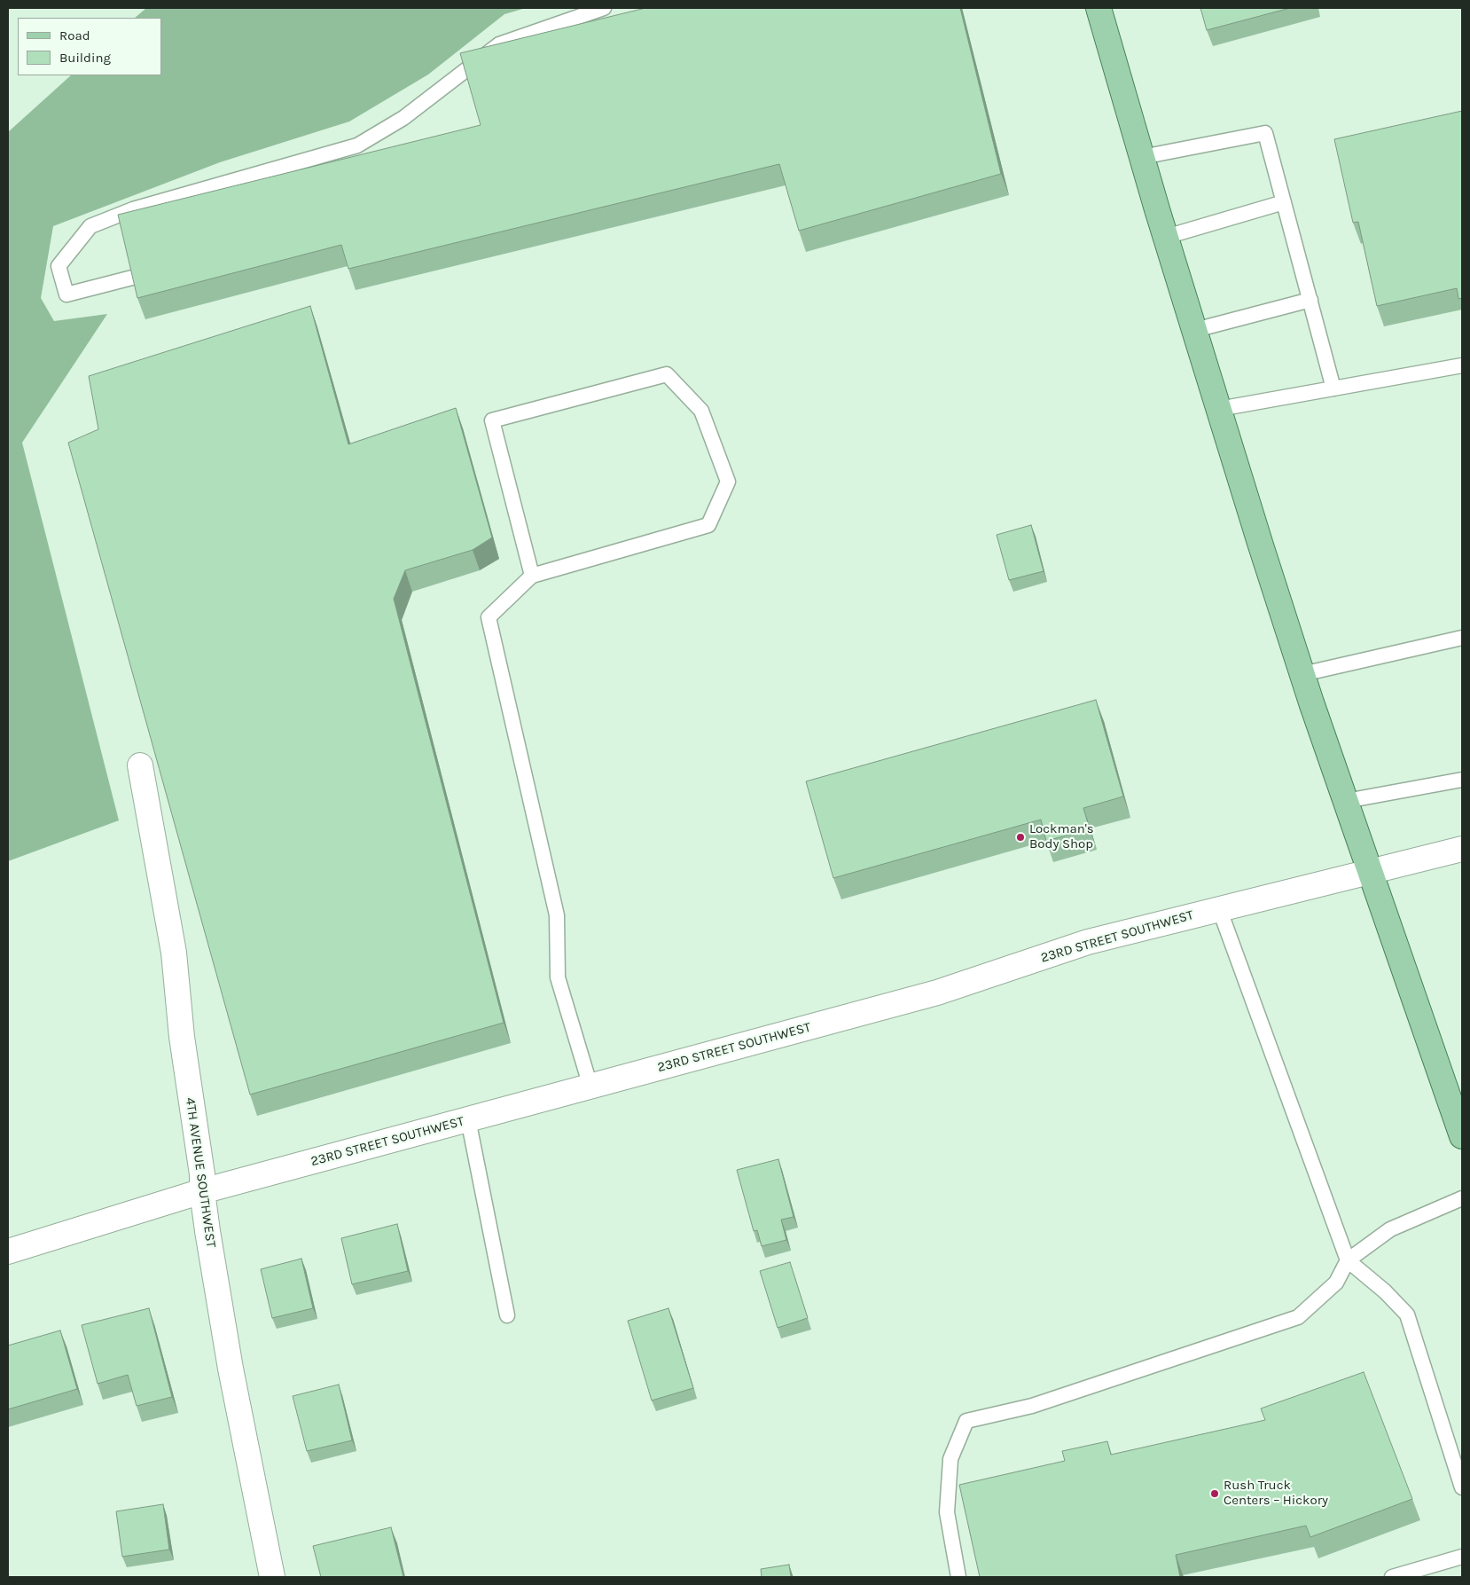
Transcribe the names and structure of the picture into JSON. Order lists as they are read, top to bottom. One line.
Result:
{"streets":{"street":["23RD STREET SOUTHWEST","4TH AVENUE SOUTHWEST"]},"crossings":[["23RD STREET SOUTHWEST","4TH AVENUE SOUTHWEST"]],"places":["Lockman's Body Shop","Rush Truck Centers – Hickory"],"legend":["Road","Building"]}
